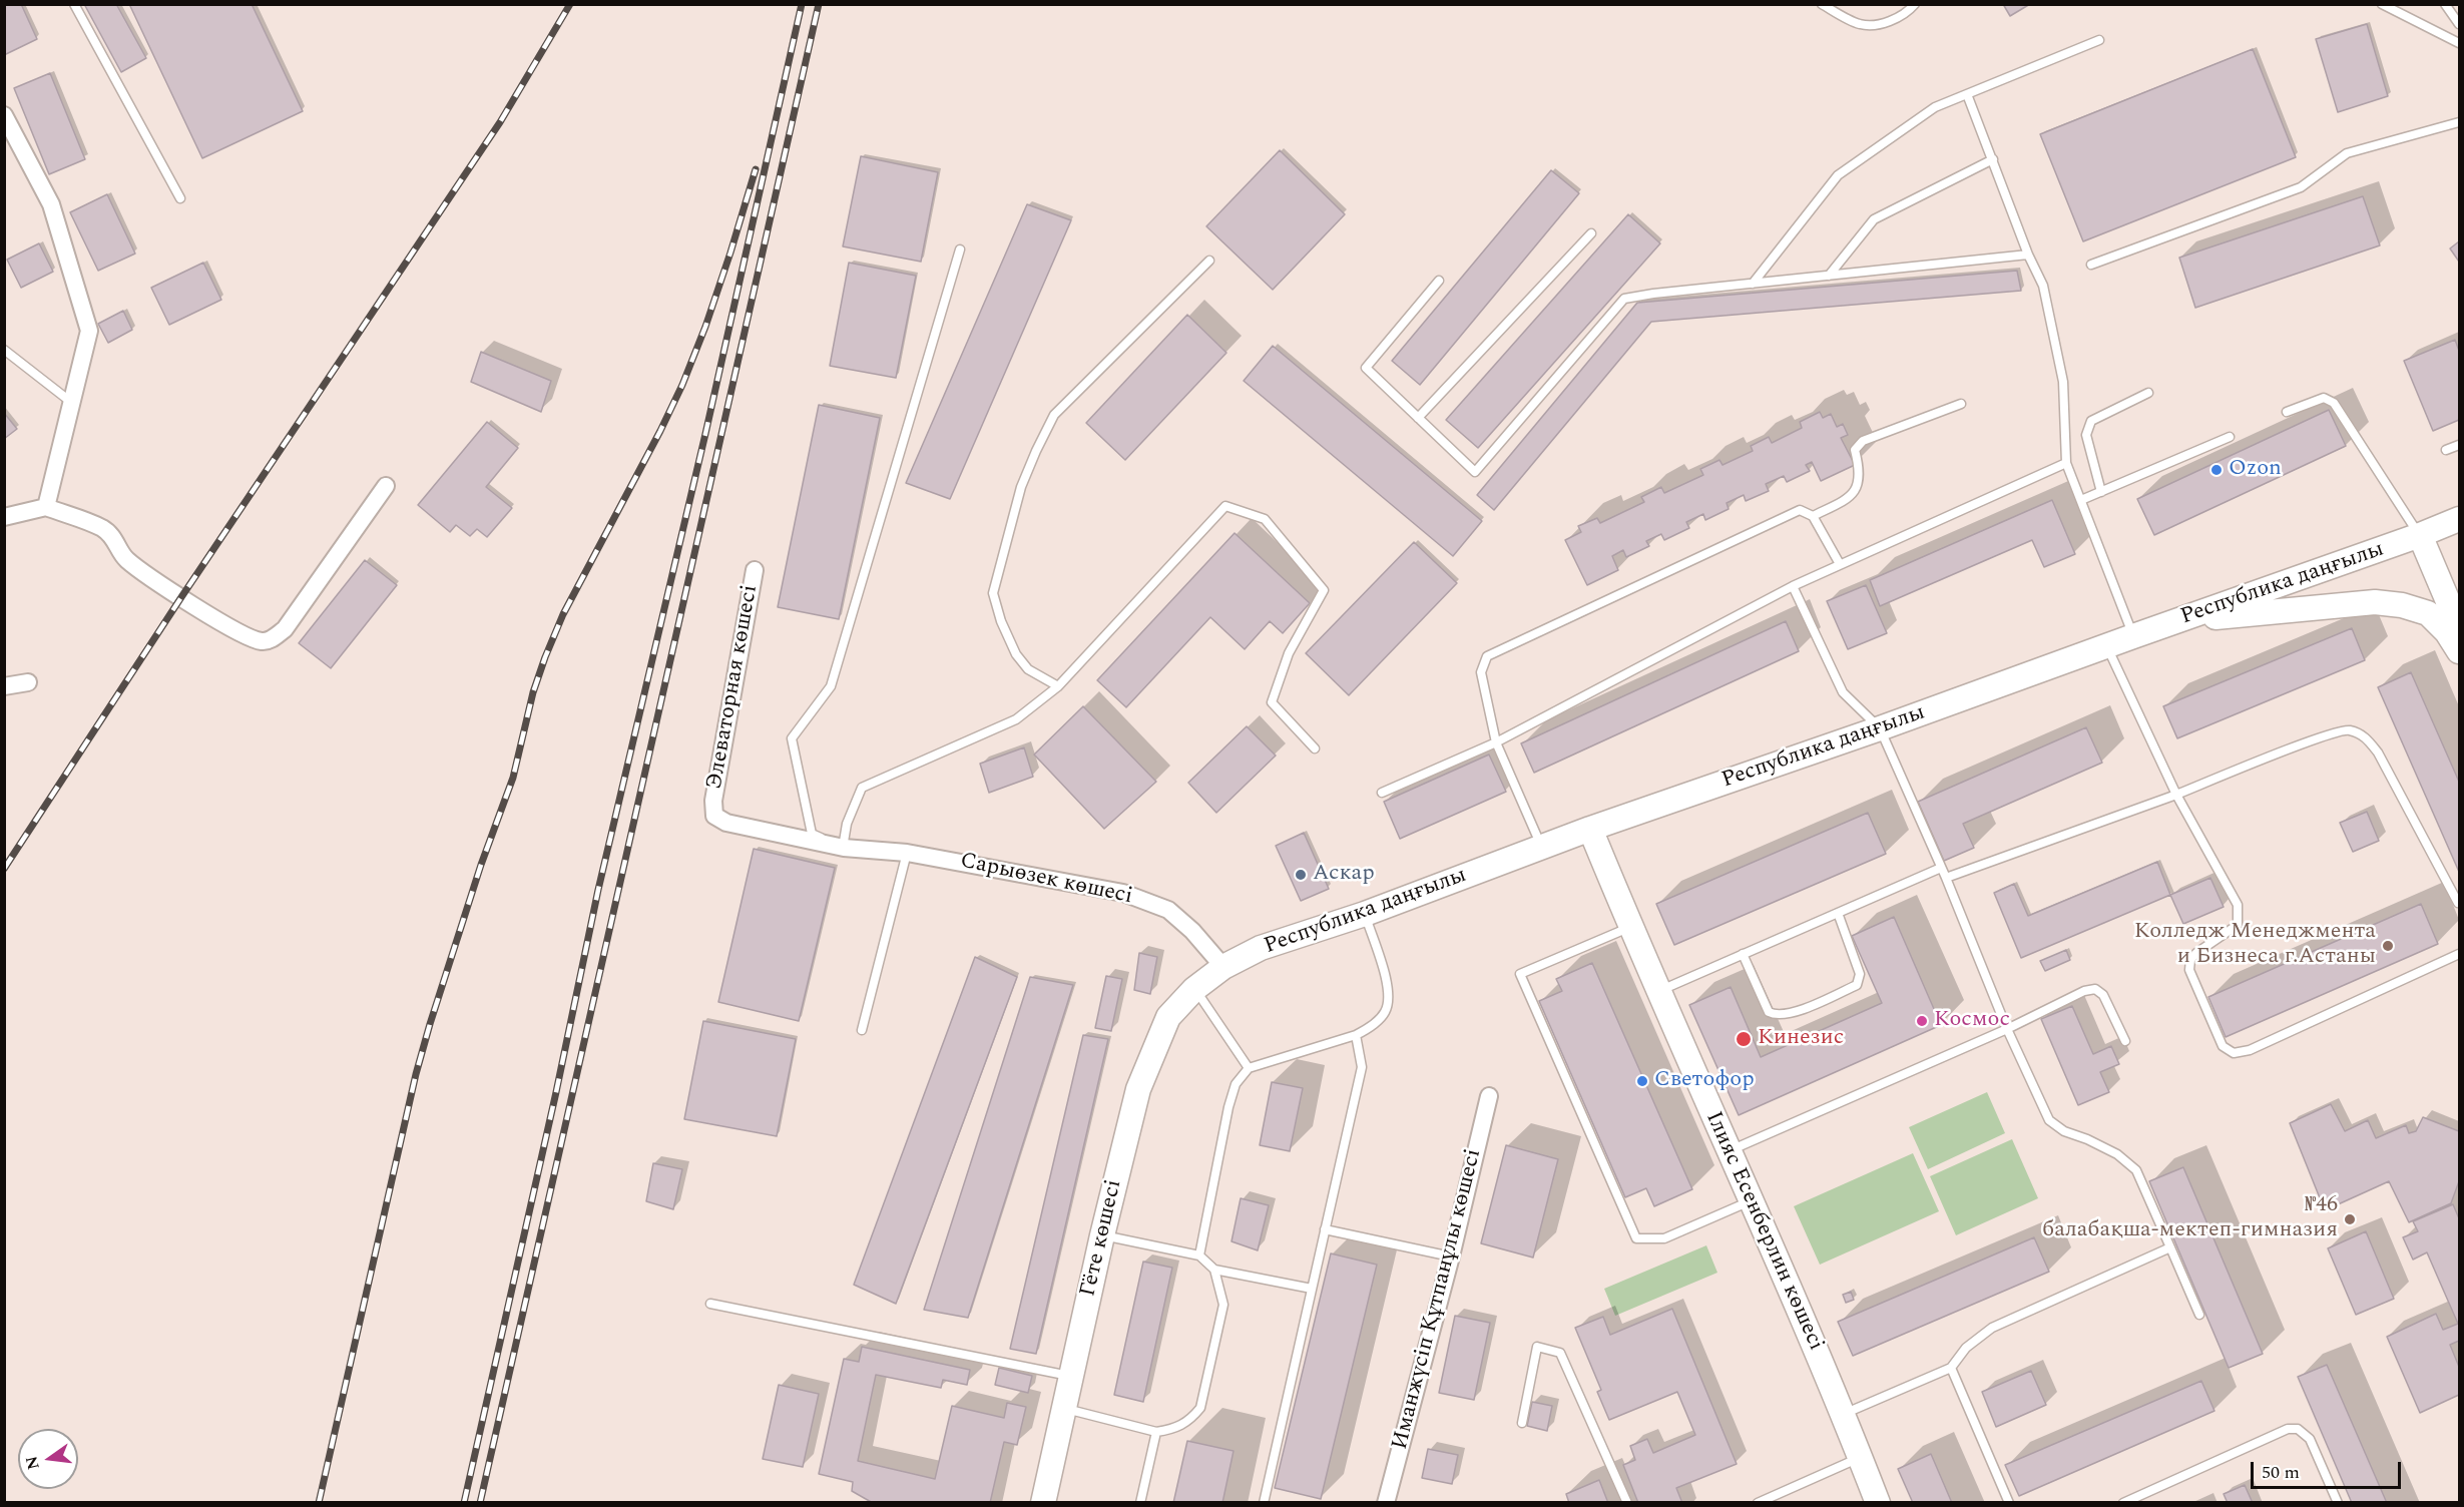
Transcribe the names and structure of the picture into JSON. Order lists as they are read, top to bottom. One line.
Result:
{"streets":{"main road":["Республика даңғылы","Ілияс Есенберлин көшесі","Гёте көшесі"],"street":["Элеваторная көшесі","Сарыөзек көшесі","Иманжүсіп Құтпанұлы көшесі"]},"crossings":[["Республика даңғылы","Сарыөзек көшесі"],["Республика даңғылы","Ілияс Есенберлин көшесі"],["Республика даңғылы","Гёте көшесі"],["Элеваторная көшесі","Сарыөзек көшесі"]],"places":["Ozon","Аскар","Колледж Менеджмента и Бизнеса г.Астаны","Космос","Кинезис","Светофор","№46 балабақша-мектеп-гимназия"],"scale_bar":"50 m","north":"left"}
